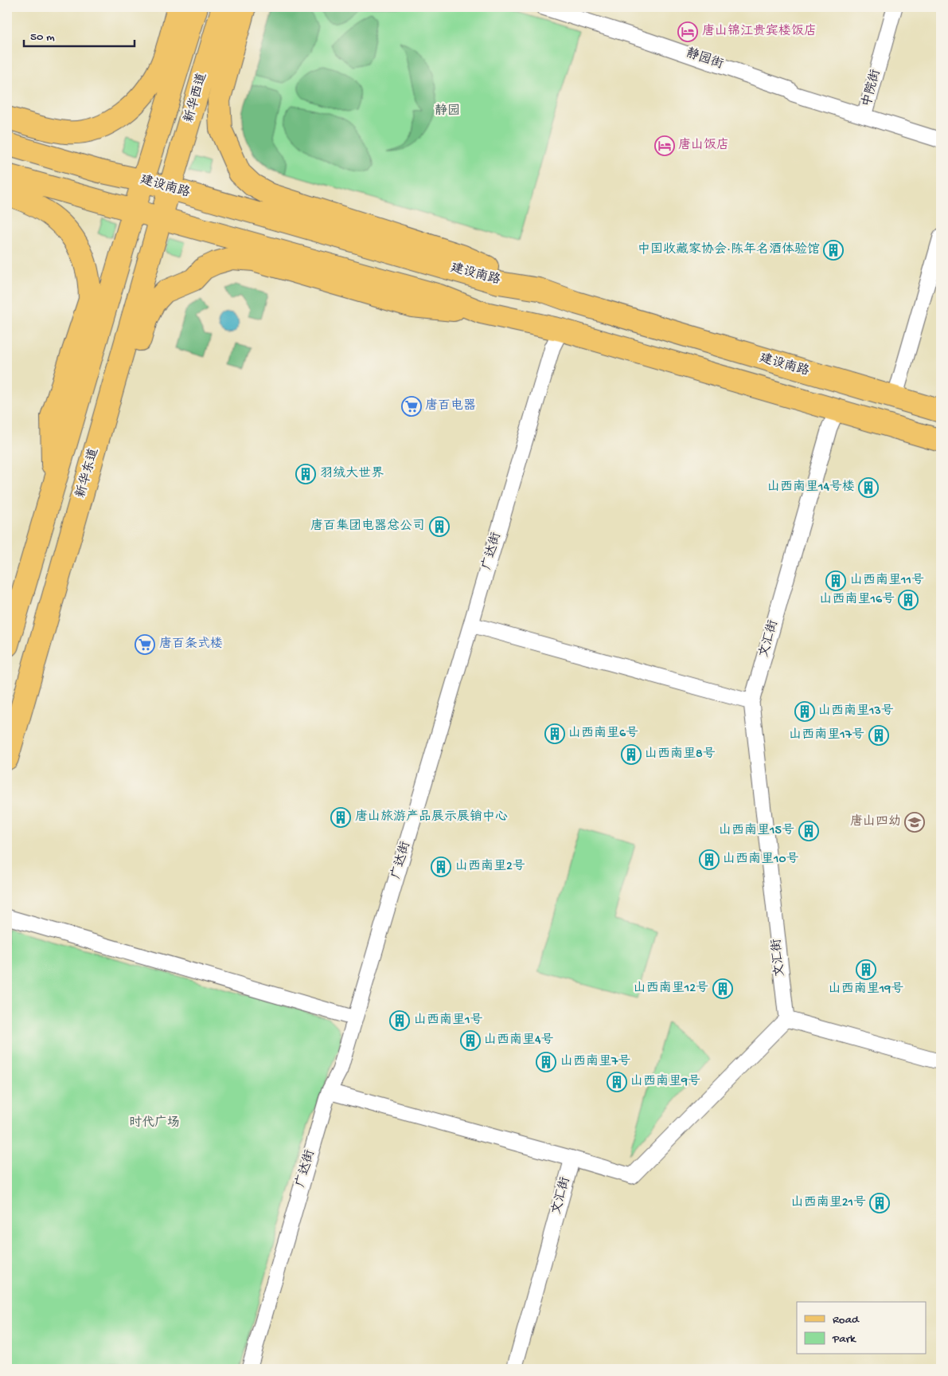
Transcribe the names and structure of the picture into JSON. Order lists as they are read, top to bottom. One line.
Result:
{"streets":{"main road":["新华西道","建设南路","新华东道"],"street":["静园街","中院街","广达街","文汇街"]},"crossings":[["静园街","中院街"],["新华西道","建设南路"],["新华西道","新华东道"],["建设南路","新华东道"]],"parks":["静园","时代广场"],"places":{"hotel":["唐山锦江贵宾楼饭店","唐山饭店"],"building":["中国收藏家协会·陈年名酒体验馆","羽绒大世界","山西南里14号楼","唐百集团电器总公司","山西南里11号","山西南里16号","山西南里13号","山西南里6号","山西南里17号","山西南里8号","唐山旅游产品展示展销中心","山西南里15号","山西南里10号","山西南里2号","山西南里19号","山西南里12号","山西南里1号","山西南里4号","山西南里7号","山西南里9号","山西南里21号"],"supermarket":["唐百电器","唐百条式楼"],"school or university":["唐山四幼"]},"legend":["Road","Park"],"scale_bar":"50 m"}
